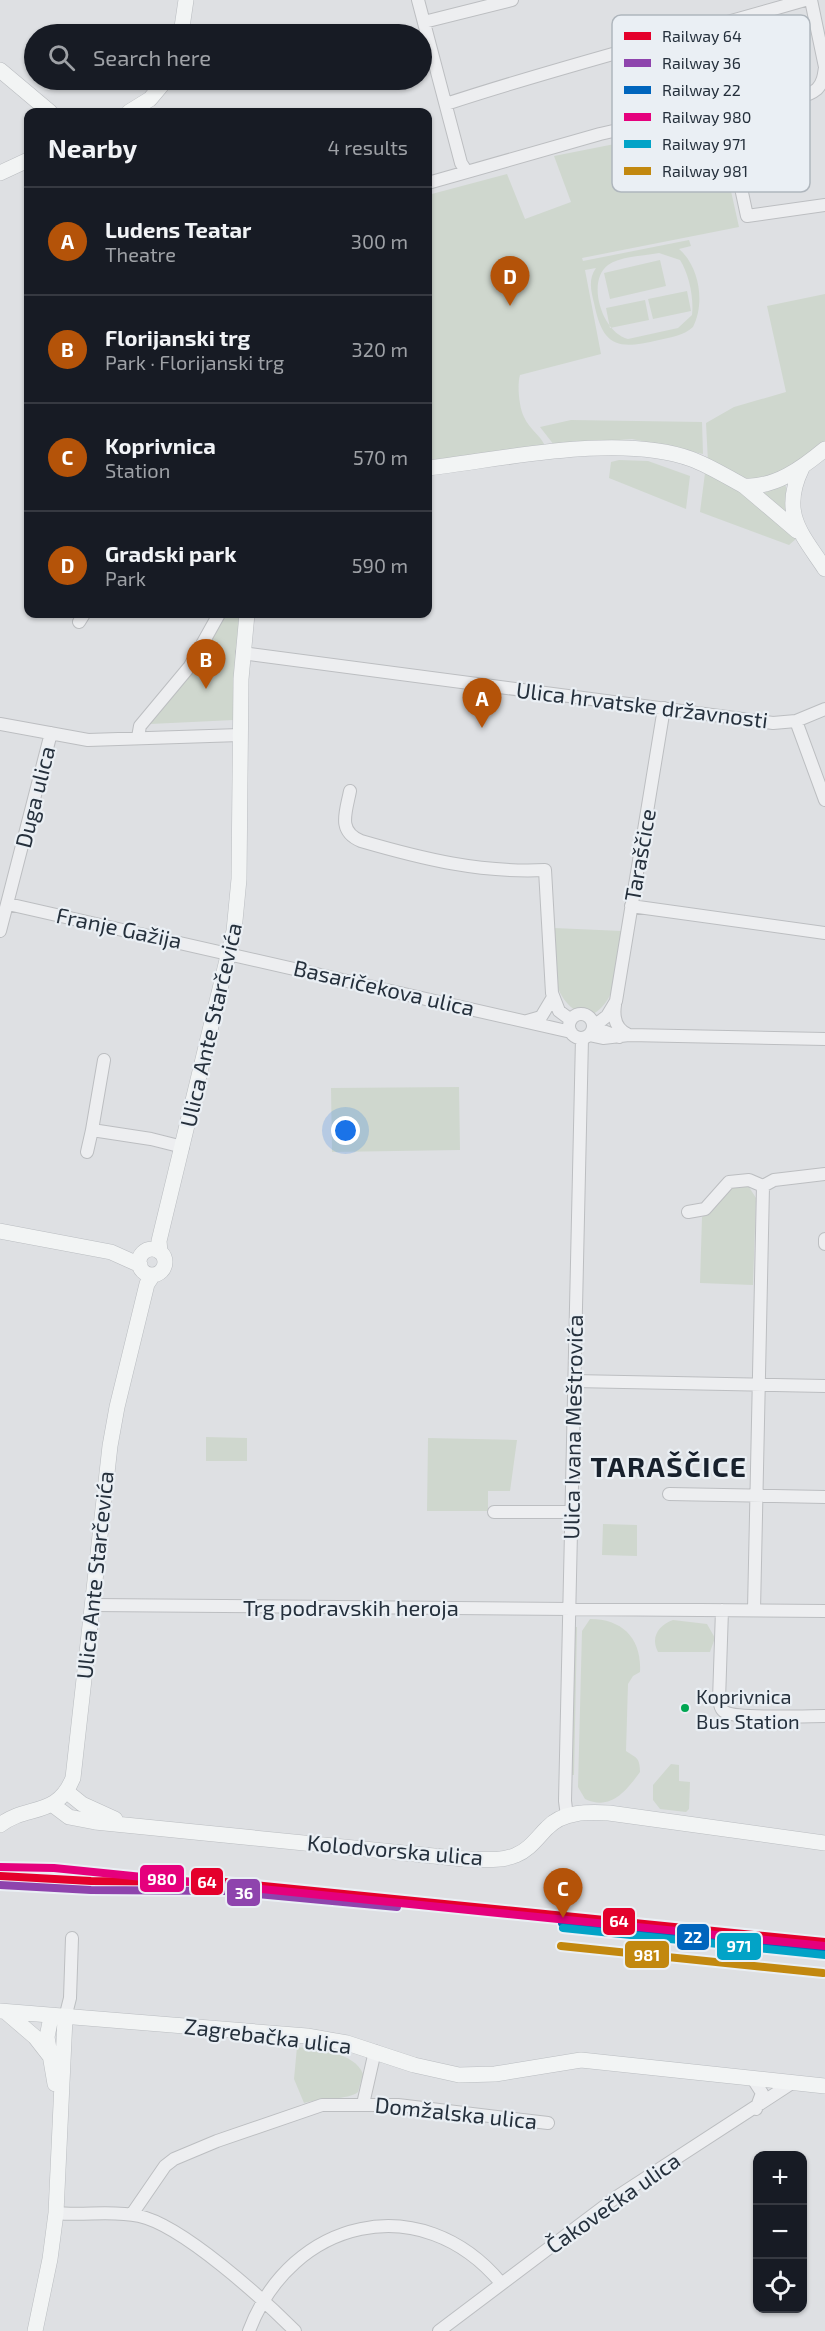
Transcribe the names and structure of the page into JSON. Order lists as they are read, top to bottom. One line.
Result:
{"streets":{"main road":["Ulica Ante Starčevića","Kolodvorska ulica","Zagrebačka ulica"],"street":["Ulica hrvatske državnosti","Duga ulica","Taraščice","Franje Gažija","Basaričekova ulica","Ulica Ivana Meštrovića","Trg podravskih heroja","Domžalska ulica","Čakovečka ulica"]},"crossings":[["Ulica hrvatske državnosti","Taraščice"],["Ulica hrvatske državnosti","Ulica Ante Starčevića"],["Duga ulica","Franje Gažija"],["Franje Gažija","Basaričekova ulica"],["Franje Gažija","Ulica Ante Starčevića"],["Basaričekova ulica","Ulica Ante Starčevića"],["Basaričekova ulica","Ulica Ivana Meštrovića"],["Ulica Ante Starčevića","Trg podravskih heroja"],["Ulica Ante Starčevića","Kolodvorska ulica"],["Ulica Ivana Meštrovića","Trg podravskih heroja"],["Ulica Ivana Meštrovića","Kolodvorska ulica"],["Zagrebačka ulica","Domžalska ulica"],["Zagrebačka ulica","Čakovečka ulica"]],"districts":["TARAŠČICE"],"places":["Koprivnica Bus Station"],"lines":["rail line 980","rail line 64","rail line 36","rail line 22","rail line 971","rail line 981"],"legend":["Railway 64","Railway 36","Railway 22","Railway 980","Railway 971","Railway 981"],"page":{"search":"Search here","heading":["Nearby","4 results"],"list":[{"mark":"A","name":"Ludens Teatar","note":"Theatre","value":"300 m"},{"mark":"B","name":"Florijanski trg","note":"Park · Florijanski trg","value":"320 m"},{"mark":"C","name":"Koprivnica","note":"Station","value":"570 m"},{"mark":"D","name":"Gradski park","note":"Park","value":"590 m"}],"pins":["D","B","A","C"],"map_buttons":["+","−"]}}
